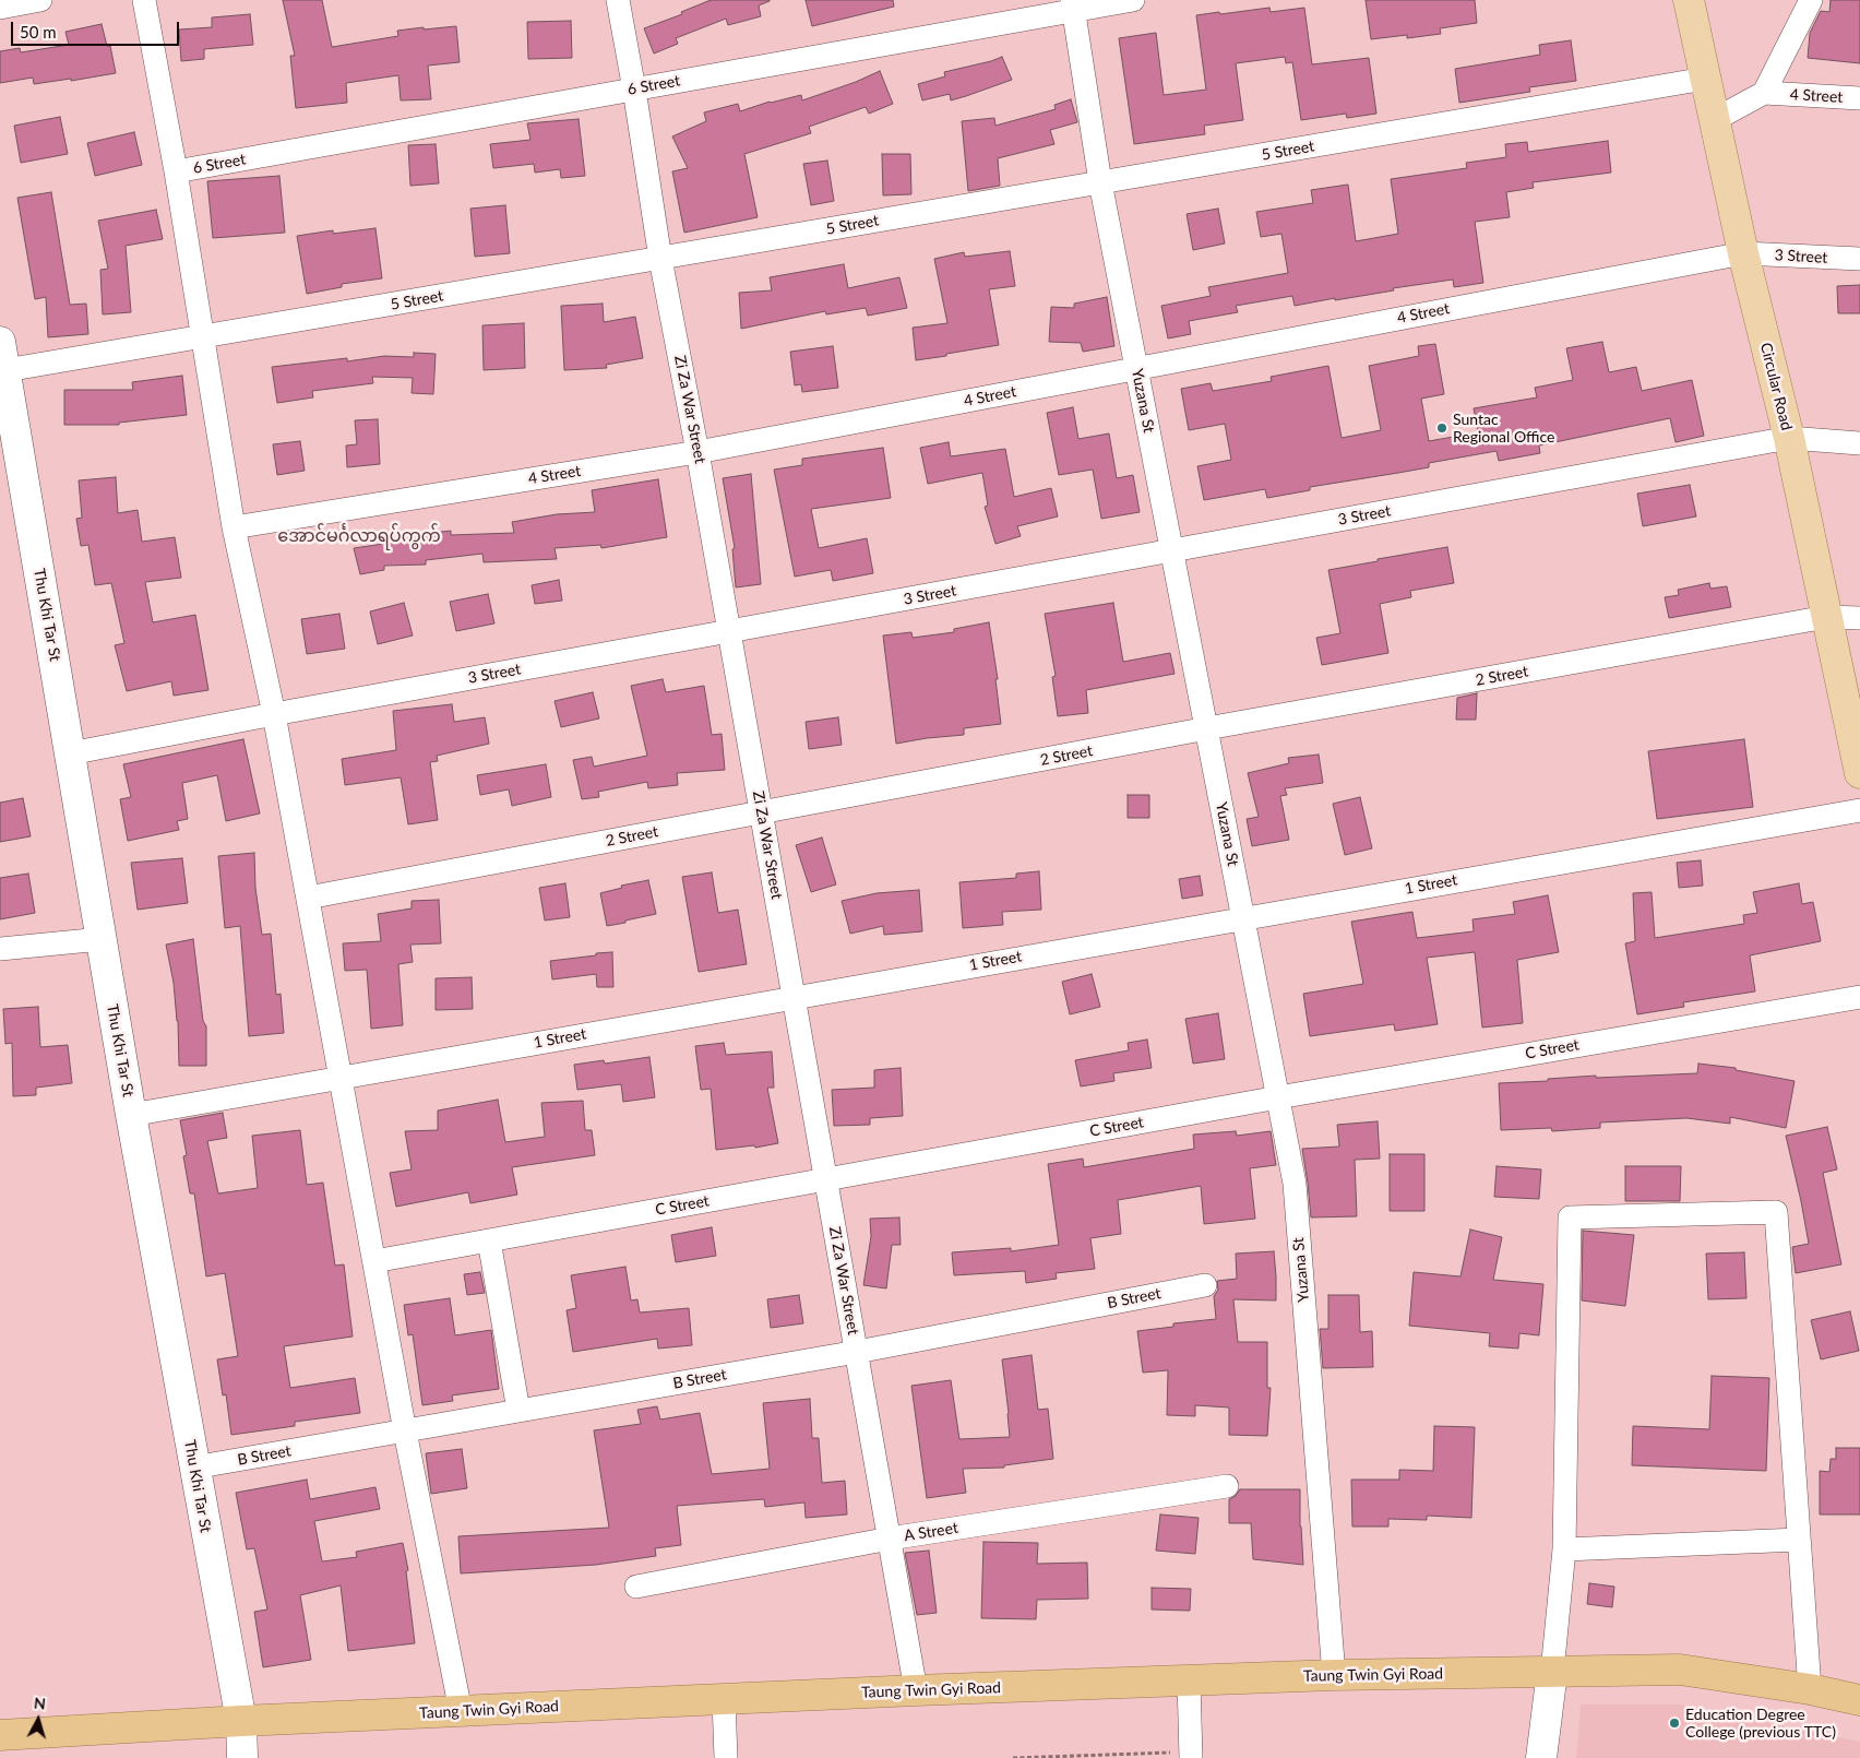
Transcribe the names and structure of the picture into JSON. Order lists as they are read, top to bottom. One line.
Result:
{"streets":{"highway":["Taung Twin Gyi Road"],"main road":["Circular Road"],"street":["6 Street","4 Street","5 Street","3 Street","Yuzana St","Zi Za War Street","Thu Khi Tar St","2 Street","1 Street","C Street","B Street","A Street"]},"crossings":[["6 Street","Yuzana St"],["6 Street","Zi Za War Street"],["4 Street","3 Street"],["4 Street","Circular Road"],["4 Street","Yuzana St"],["4 Street","Zi Za War Street"],["5 Street","Circular Road"],["5 Street","Yuzana St"],["5 Street","Zi Za War Street"],["5 Street","Thu Khi Tar St"],["3 Street","Circular Road"],["3 Street","Yuzana St"],["3 Street","Zi Za War Street"],["3 Street","Thu Khi Tar St"],["Circular Road","2 Street"],["Yuzana St","2 Street"],["Yuzana St","1 Street"],["Yuzana St","C Street"],["Yuzana St","Taung Twin Gyi Road"],["Zi Za War Street","2 Street"],["Zi Za War Street","1 Street"],["Zi Za War Street","C Street"],["Zi Za War Street","B Street"],["Zi Za War Street","A Street"],["Zi Za War Street","Taung Twin Gyi Road"],["Thu Khi Tar St","1 Street"],["Thu Khi Tar St","B Street"],["Thu Khi Tar St","Taung Twin Gyi Road"]],"districts":["အောင်မင်္ဂလာရပ်ကွက်"],"places":["Suntac Regional Office","Education Degree College (previous TTC)"],"scale_bar":"50 m","north":"top"}
